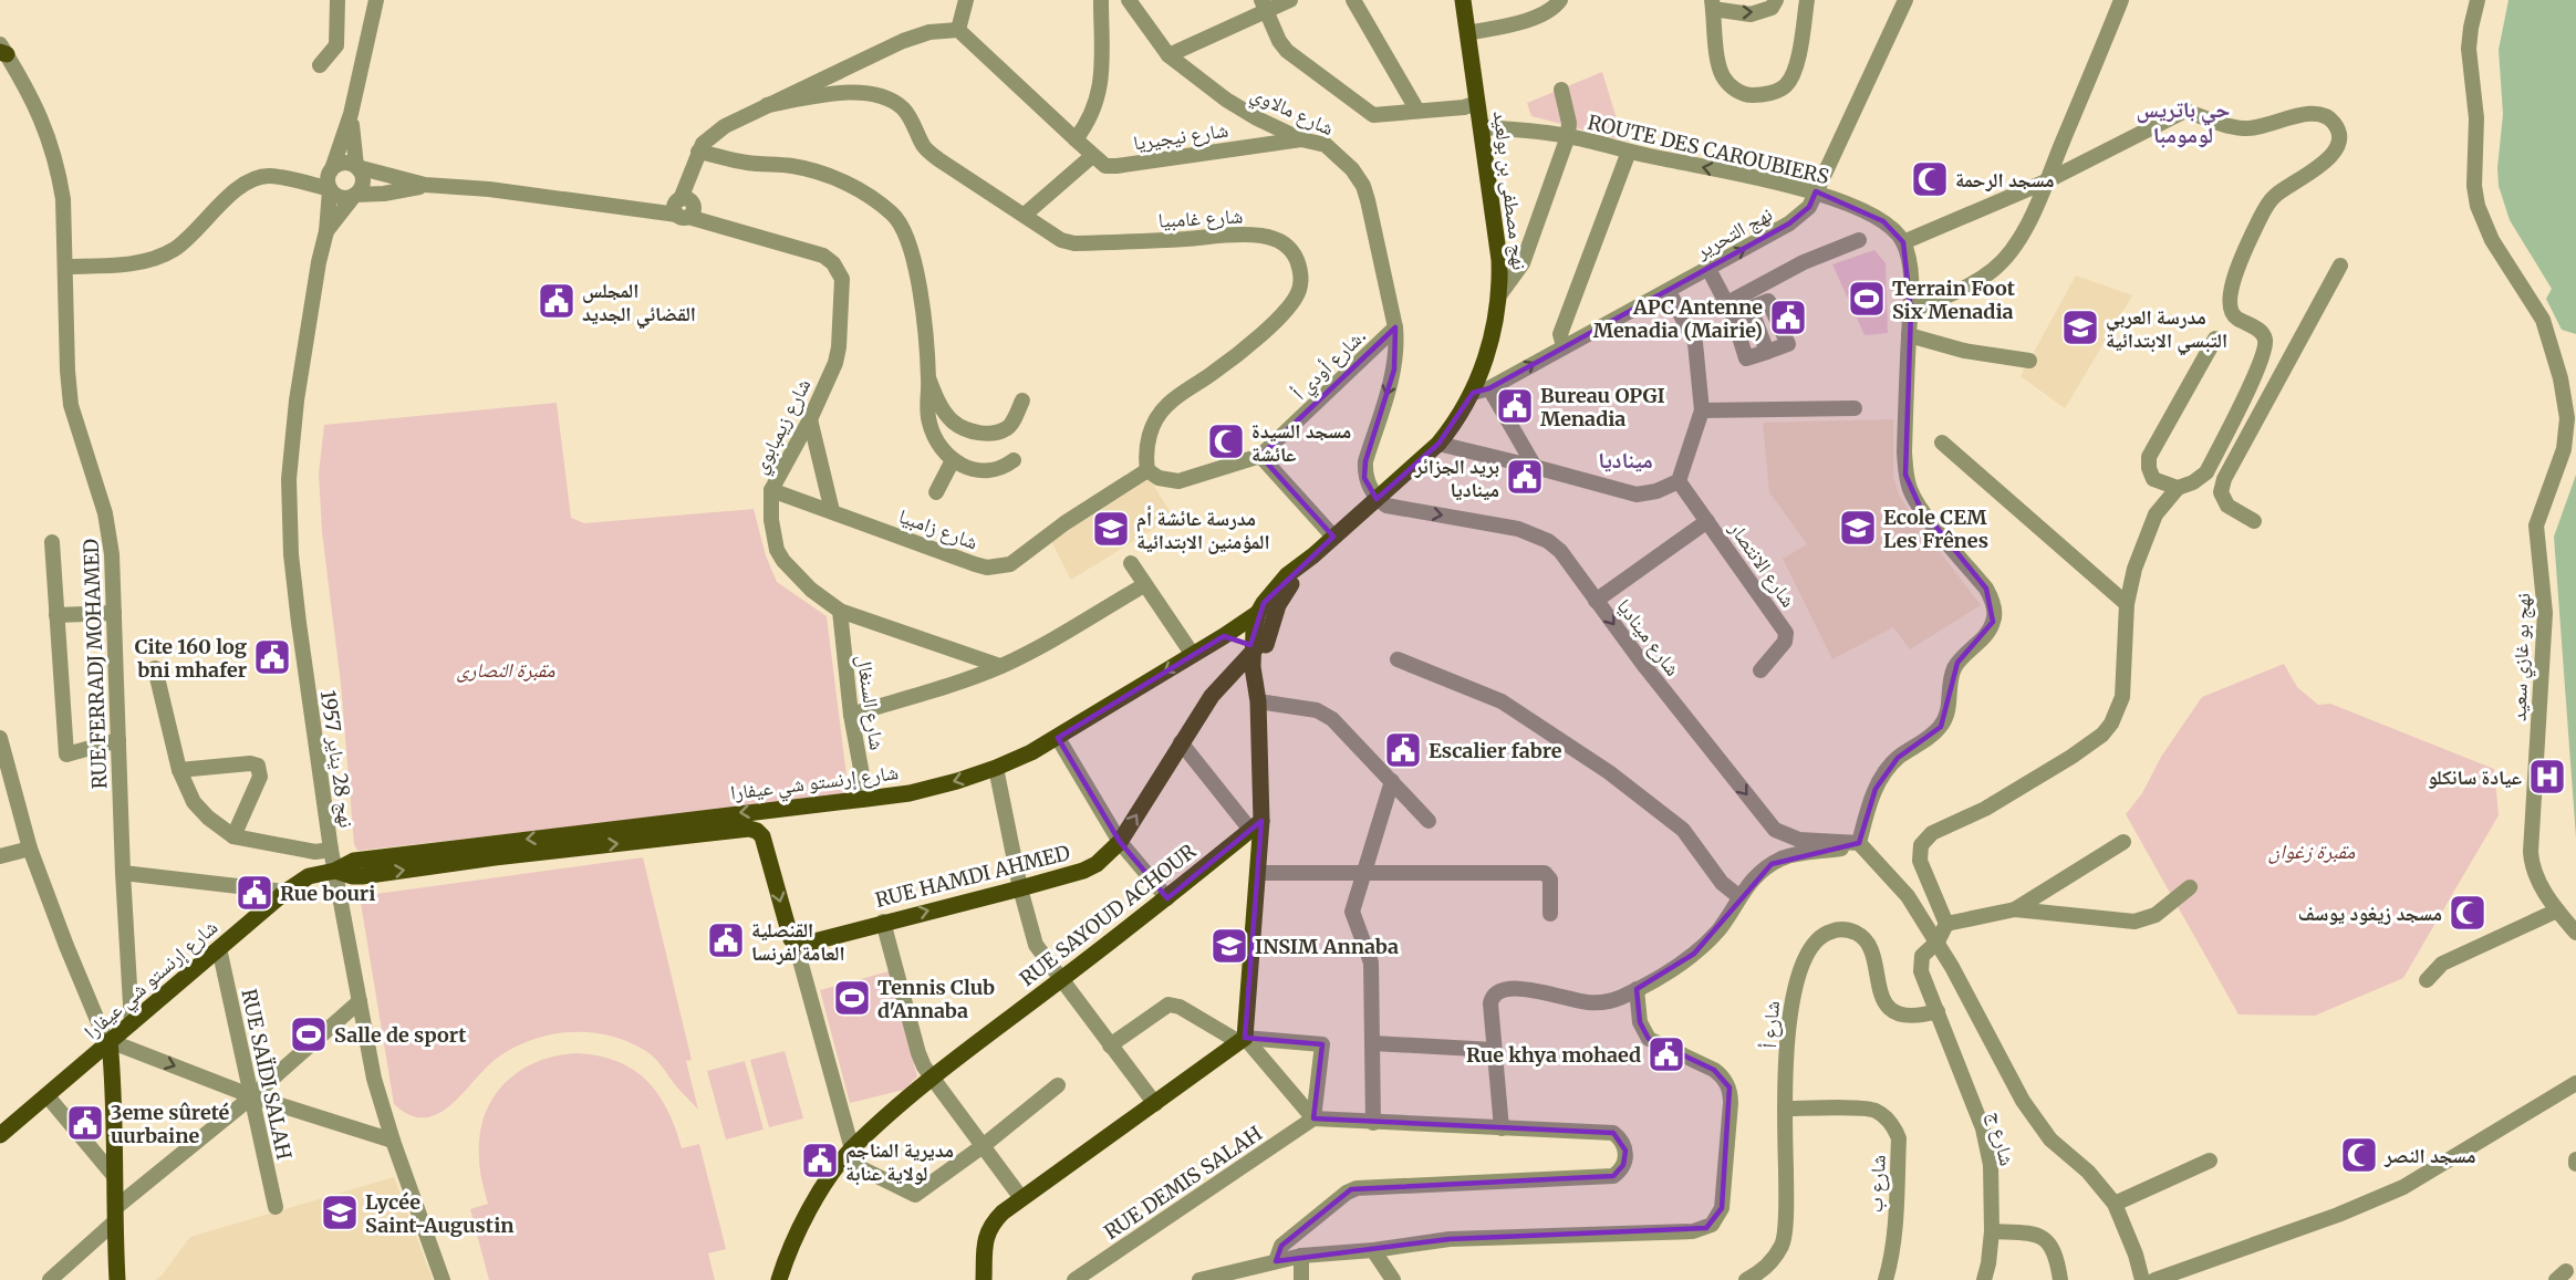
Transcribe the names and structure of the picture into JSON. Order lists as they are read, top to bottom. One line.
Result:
{"streets":{"main road":["نهج مصطفى بن بولعيد","شارع إرنستو شي عيفارا","RUE HAMDI AHMED","RUE SAYOUD ACHOUR"],"street":["شارع مالاوي","شارع نيجيريا","ROUTE DES CAROUBIERS","شارع غامبيا","نهج التحرير","شارع أودي أ.","شارع زيمبابوي","شارع زامبيا","شارع الانتصار","شارع ميناديا","نهج بو غازي سعيد","RUE FERRADJ MOHAMED","شارع السنغال","نهج 28 يناير 1957","شارع أ","RUE SAÏDI SALAH","شارع ج","RUE DEMIS SALAH","شارع ب"]},"crossings":[["شارع مالاوي","شارع نيجيريا"],["شارع مالاوي","نهج مصطفى بن بولعيد"],["شارع مالاوي","شارع أودي أ."],["شارع مالاوي","شارع ميناديا"],["ROUTE DES CAROUBIERS","نهج مصطفى بن بولعيد"],["ROUTE DES CAROUBIERS","نهج التحرير"],["نهج مصطفى بن بولعيد","نهج التحرير"],["نهج مصطفى بن بولعيد","شارع ميناديا"],["نهج مصطفى بن بولعيد","شارع إرنستو شي عيفارا"],["نهج مصطفى بن بولعيد","RUE HAMDI AHMED"],["شارع غامبيا","شارع زامبيا"],["شارع زيمبابوي","شارع زامبيا"],["شارع زيمبابوي","شارع السنغال"],["RUE FERRADJ MOHAMED","شارع إرنستو شي عيفارا"],["شارع السنغال","شارع إرنستو شي عيفارا"],["نهج 28 يناير 1957","شارع إرنستو شي عيفارا"],["شارع إرنستو شي عيفارا","RUE HAMDI AHMED"],["شارع إرنستو شي عيفارا","RUE SAÏDI SALAH"],["شارع أ","شارع ج"],["شارع أ","شارع ب"]],"one_way":["ROUTE DES CAROUBIERS","RUE HAMDI AHMED"],"districts":["حي باتريس لومومبا","ميناديا"],"parks":["مقبرة النصارى","مقبرة زغوان"],"places":{"mosque":["مسجد الرحمة","مسجد السيدة عائشة","مسجد زيغود يوسف","مسجد النصر"],"sports":["Terrain Foot Six Menadia","Tennis Club d'Annaba","Salle de sport"],"public building":["المجلس القضائي الجديد","APC Antenne Menadia (Mairie)","Bureau OPGI Menadia","بريد الجزائر ميناديا","Cite 160 log bni mhafer","Escalier fabre","Rue bouri","القنصلية العامة لفرنسا","Rue khya mohaed","3eme sûreté uurbaine","مديرية المناجم لولاية عنابة"],"school or university":["مدرسة العربي التبسي الابتدائية","Ecole CEM Les Frênes","مدرسة عائشة أم المؤمنين الابتدائية","INSIM Annaba","Lycée Saint-Augustin"],"hospital":["عيادة سانكلو"]}}
